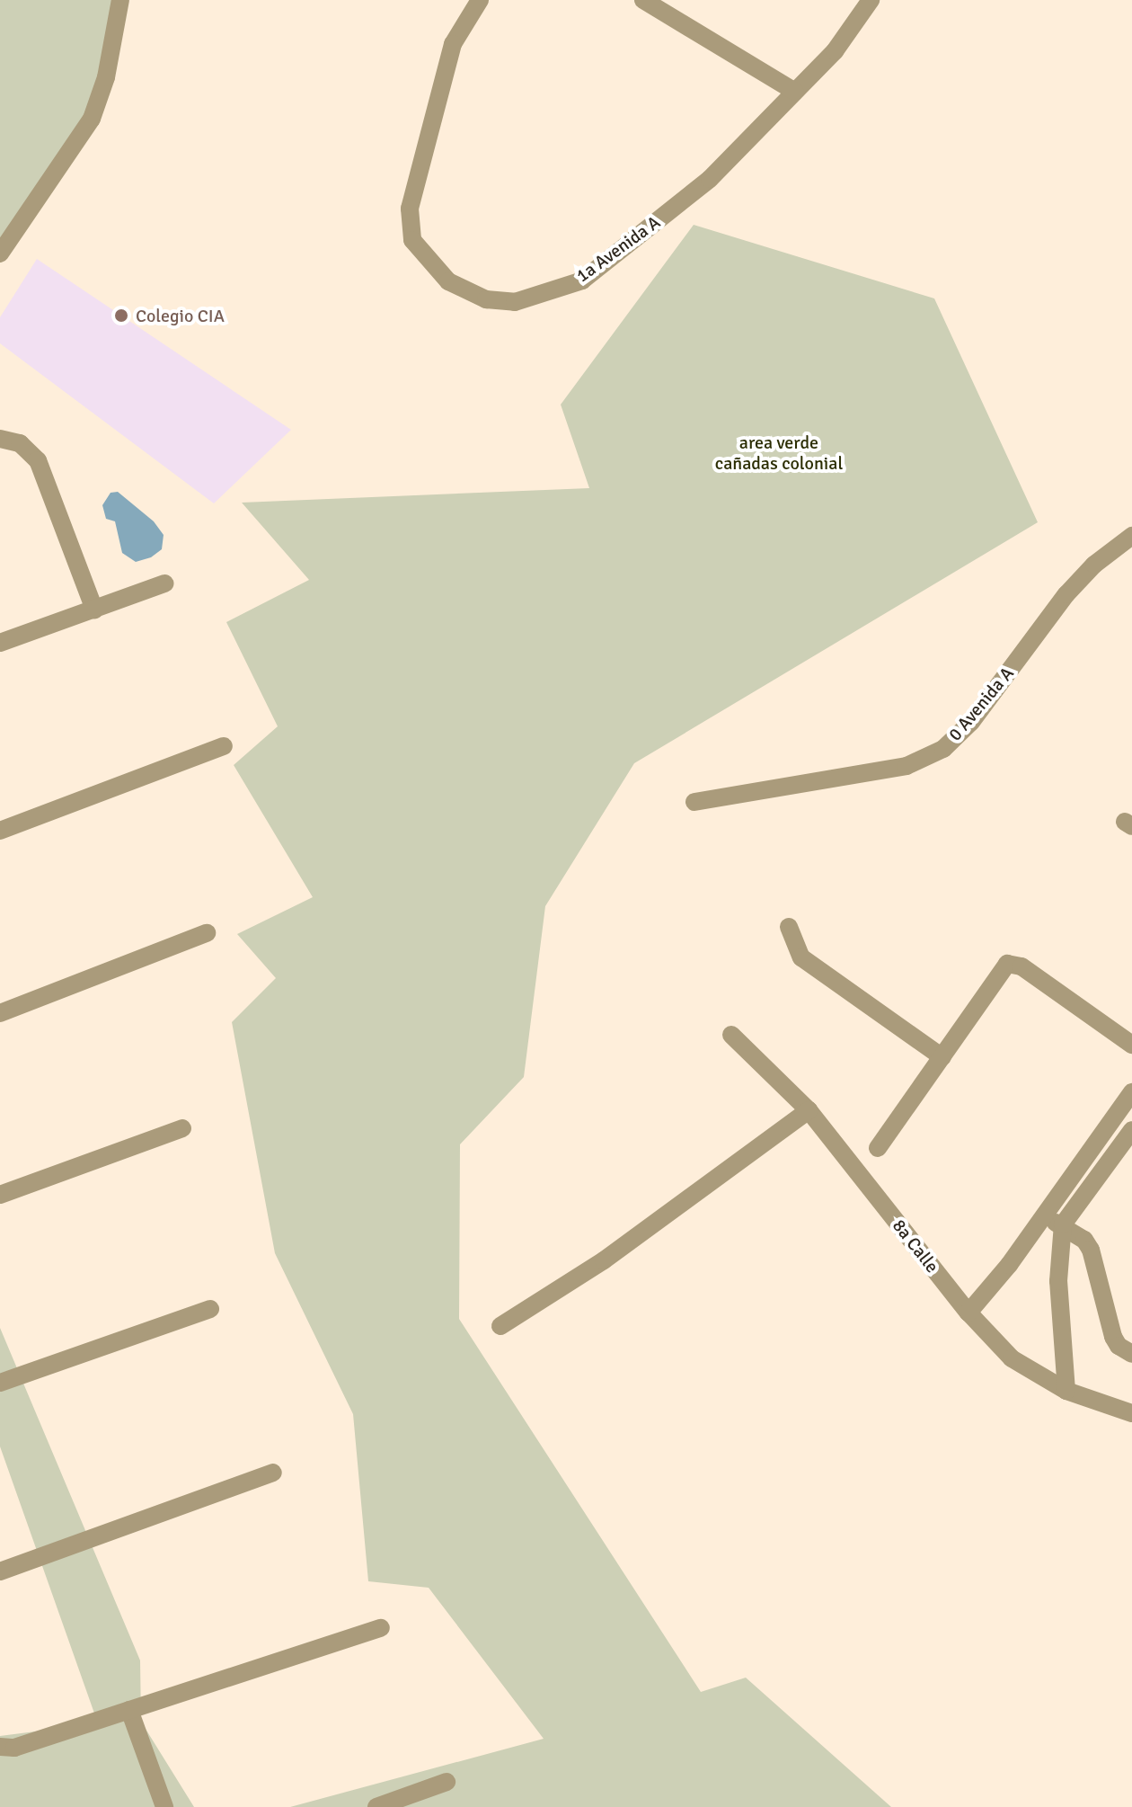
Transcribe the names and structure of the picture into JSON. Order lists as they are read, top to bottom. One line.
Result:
{"streets":{"street":["1a Avenida A","0 Avenida A","8a Calle"]},"parks":["area verde cañadas colonial"],"places":["Colegio CIA"]}
